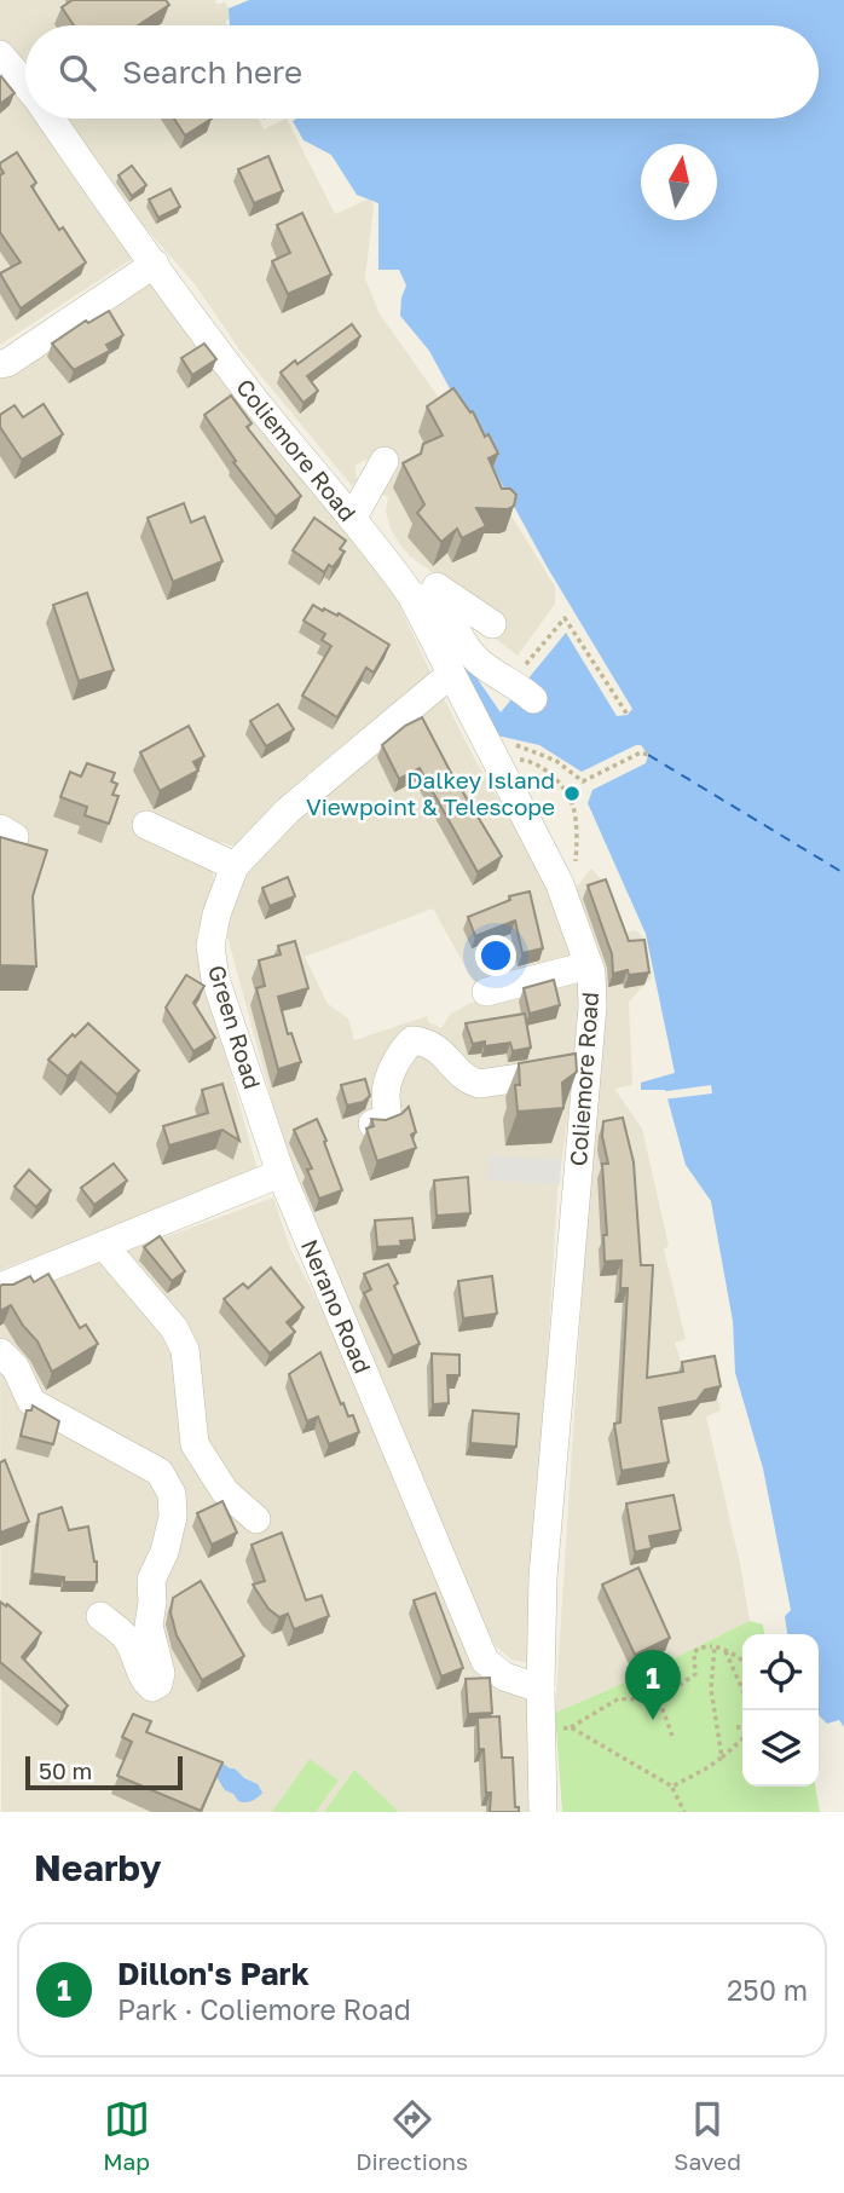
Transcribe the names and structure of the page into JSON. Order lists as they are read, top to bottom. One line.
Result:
{"streets":{"street":["Coliemore Road","Green Road","Nerano Road"]},"crossings":[["Coliemore Road","Green Road"],["Coliemore Road","Nerano Road"],["Green Road","Nerano Road"]],"places":["Dalkey Island Viewpoint & Telescope"],"scale_bar":"50 m","north":"top","page":{"search":"Search here","pins":"1","scale":"50 m","heading":"Nearby","list":[{"mark":"1","name":"Dillon's Park","note":"Park · Coliemore Road","value":"250 m"}],"nav":["Map","Directions","Saved"]}}
